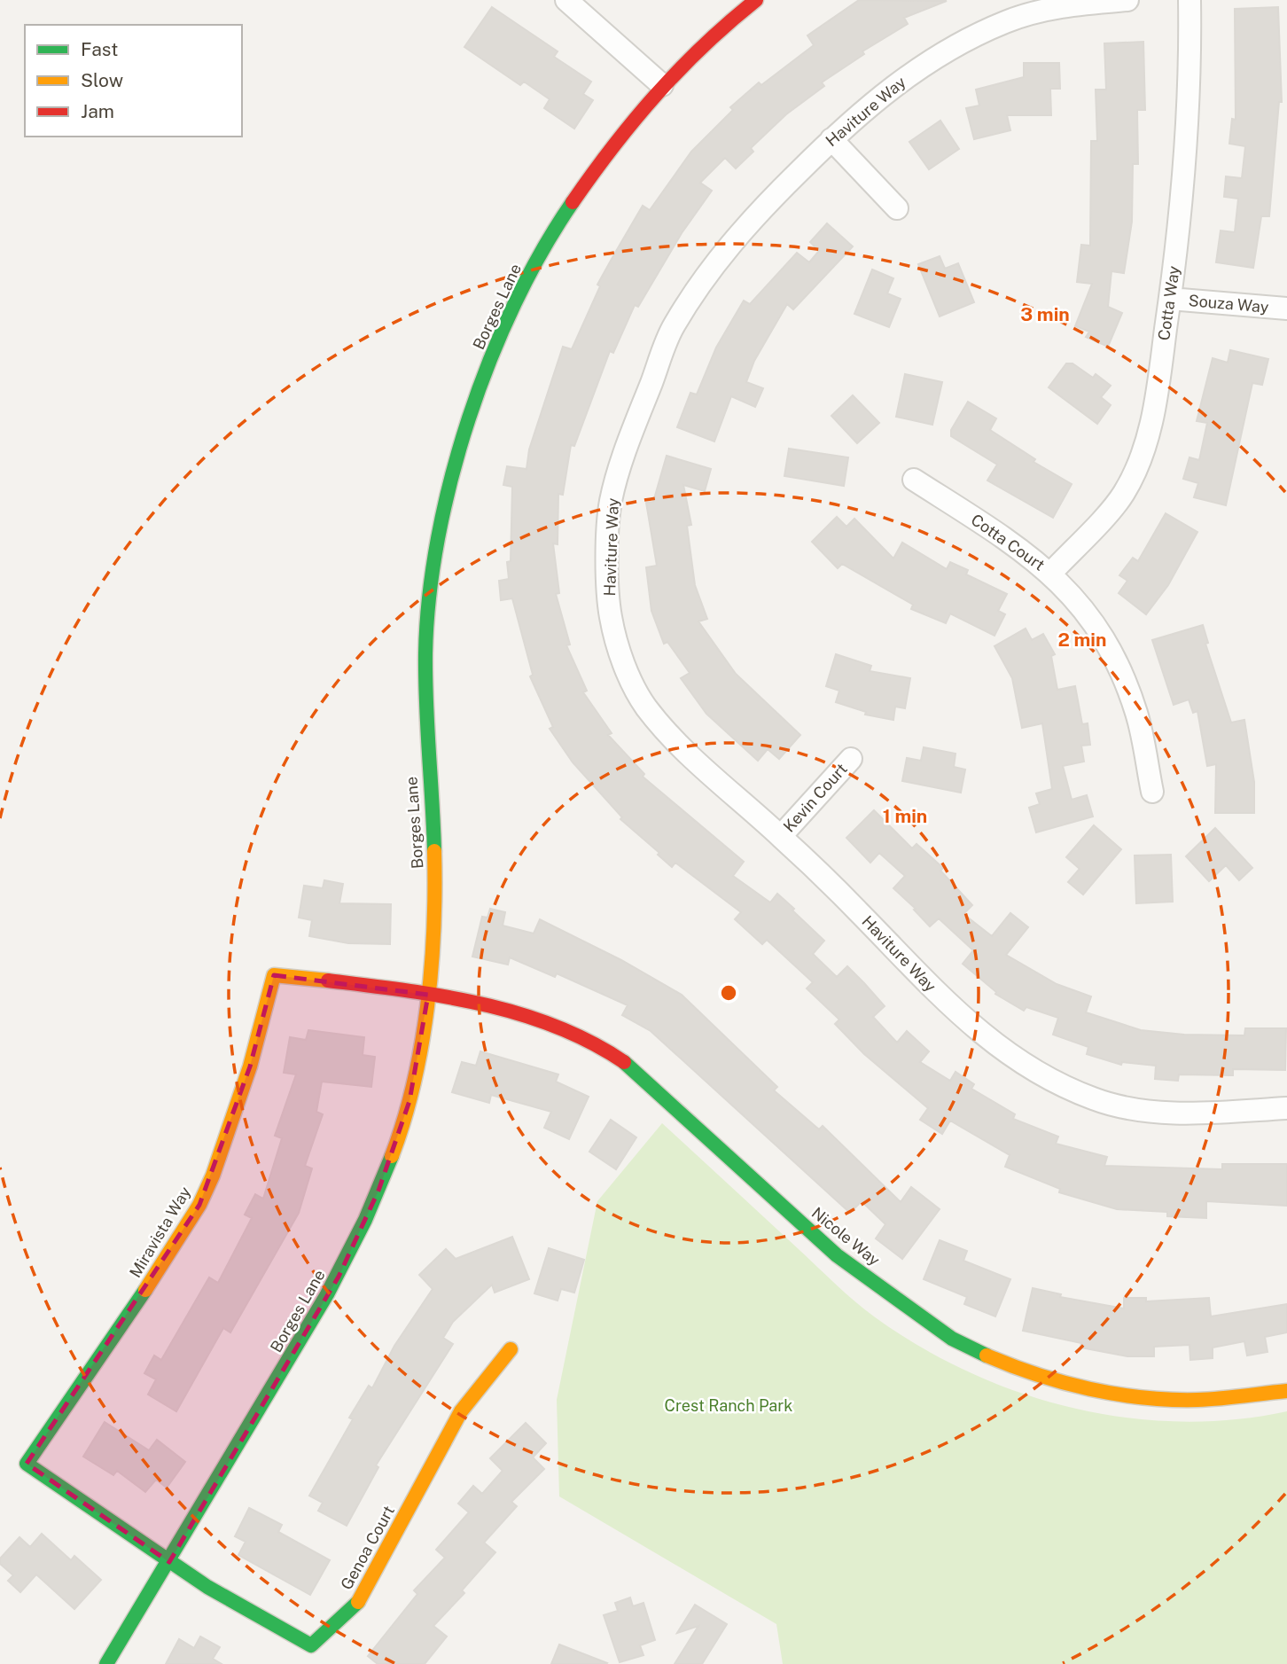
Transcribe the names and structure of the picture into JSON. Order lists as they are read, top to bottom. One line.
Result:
{"streets":{"street":["Haviture Way","Cotta Way","Souza Way","Borges Lane","Cotta Court","Kevin Court","Miravista Way","Nicole Way","Genoa Court"]},"crossings":[["Haviture Way","Kevin Court"],["Cotta Way","Souza Way"],["Cotta Way","Cotta Court"],["Borges Lane","Miravista Way"],["Borges Lane","Nicole Way"],["Borges Lane","Genoa Court"],["Miravista Way","Nicole Way"],["Miravista Way","Genoa Court"]],"parks":["Crest Ranch Park"],"legend":["Fast","Slow","Jam"],"rings":["3 min","2 min","1 min"]}
